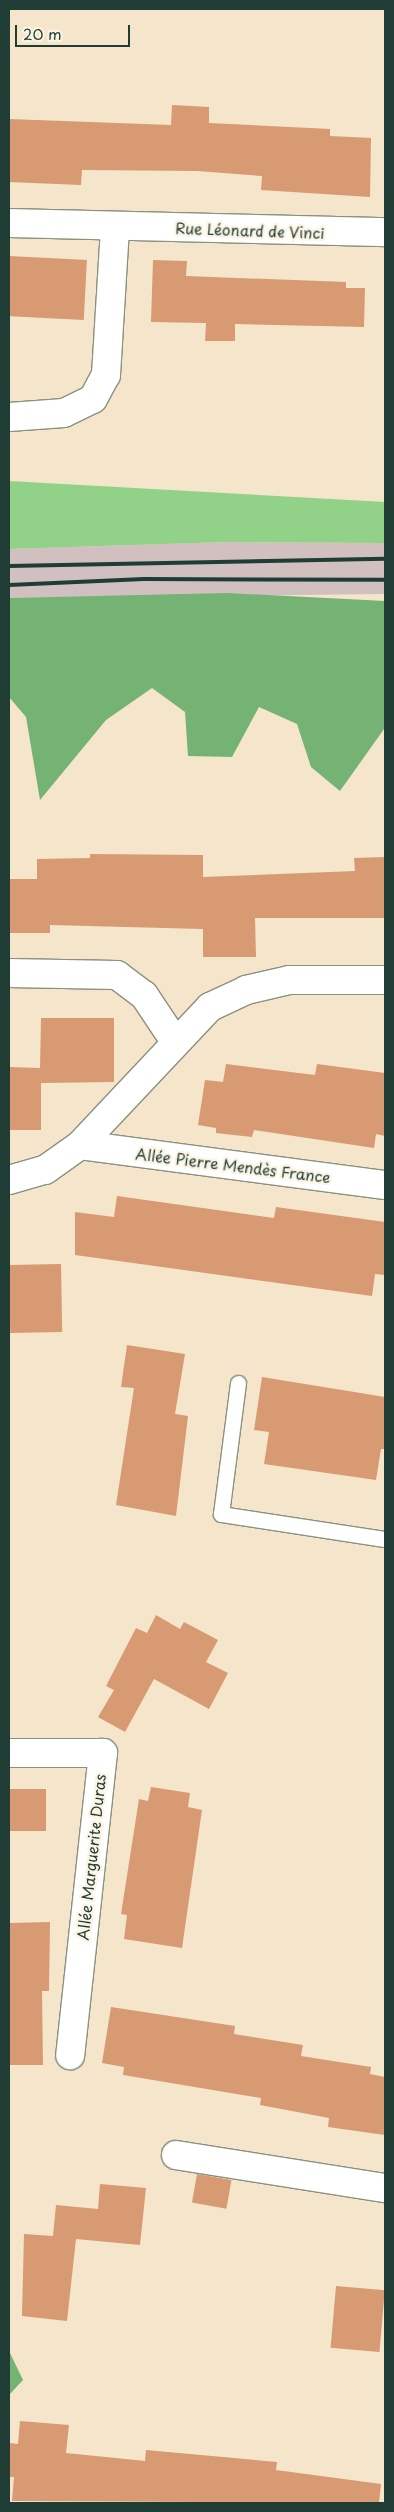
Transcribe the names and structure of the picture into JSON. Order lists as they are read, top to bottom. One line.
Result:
{"streets":{"street":["Rue Léonard de Vinci","Allée Pierre Mendès France","Allée Marguerite Duras"]},"scale_bar":"20 m"}
